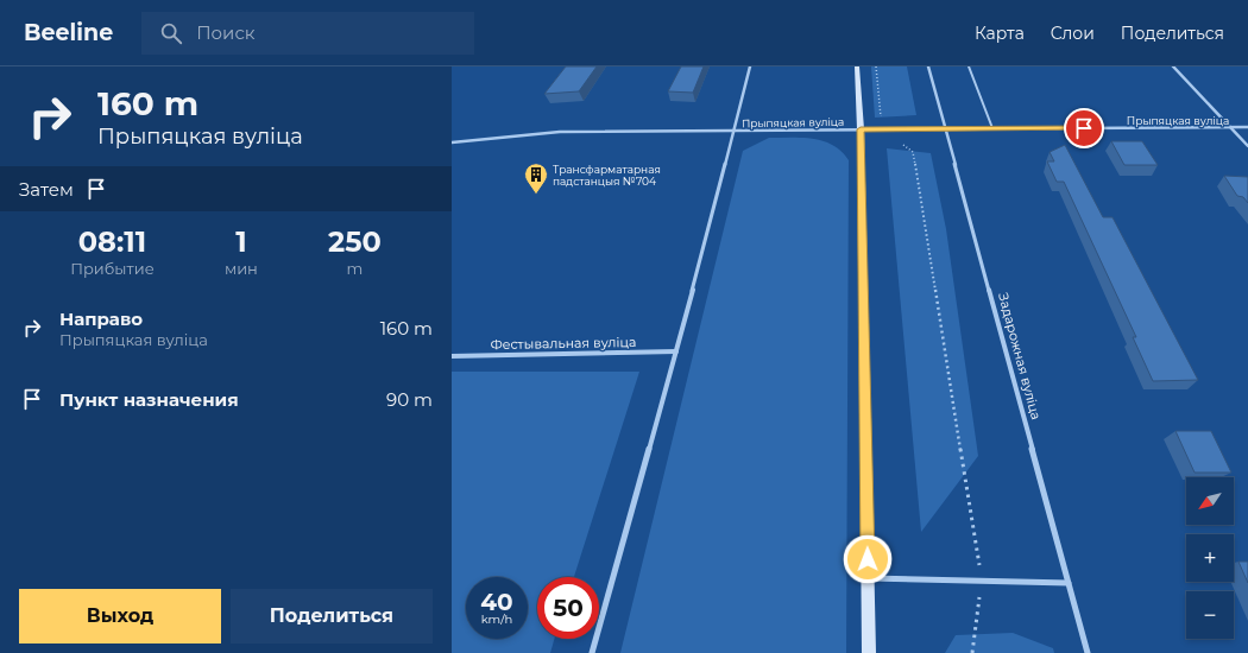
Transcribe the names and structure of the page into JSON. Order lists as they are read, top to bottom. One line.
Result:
{"streets":{"street":["Прыпяцкая вуліца","Фестывальная вуліца","Задарожная вуліца"]},"crossings":[["Прыпяцкая вуліца","Задарожная вуліца"]],"places":{"building":["Трансфарматарная падстанцыя №704"]},"north":"bottom left","page":{"header":"Beeline","search":"Поиск","nav":["Карта","Слои","Поделиться"],"turn":["160 m","Прыпяцкая вуліца"],"then":"Затем","eta":["08:11","Прибытие","1","мин","250","m"],"list":[{"name":"Направо","note":"Прыпяцкая вуліца","value":"160 m"},{"name":"Пункт назначения","value":"90 m"}],"map_buttons":["+","−"],"speed":"40 km/h","limit":"50","buttons":["Выход","Поделиться"]}}
